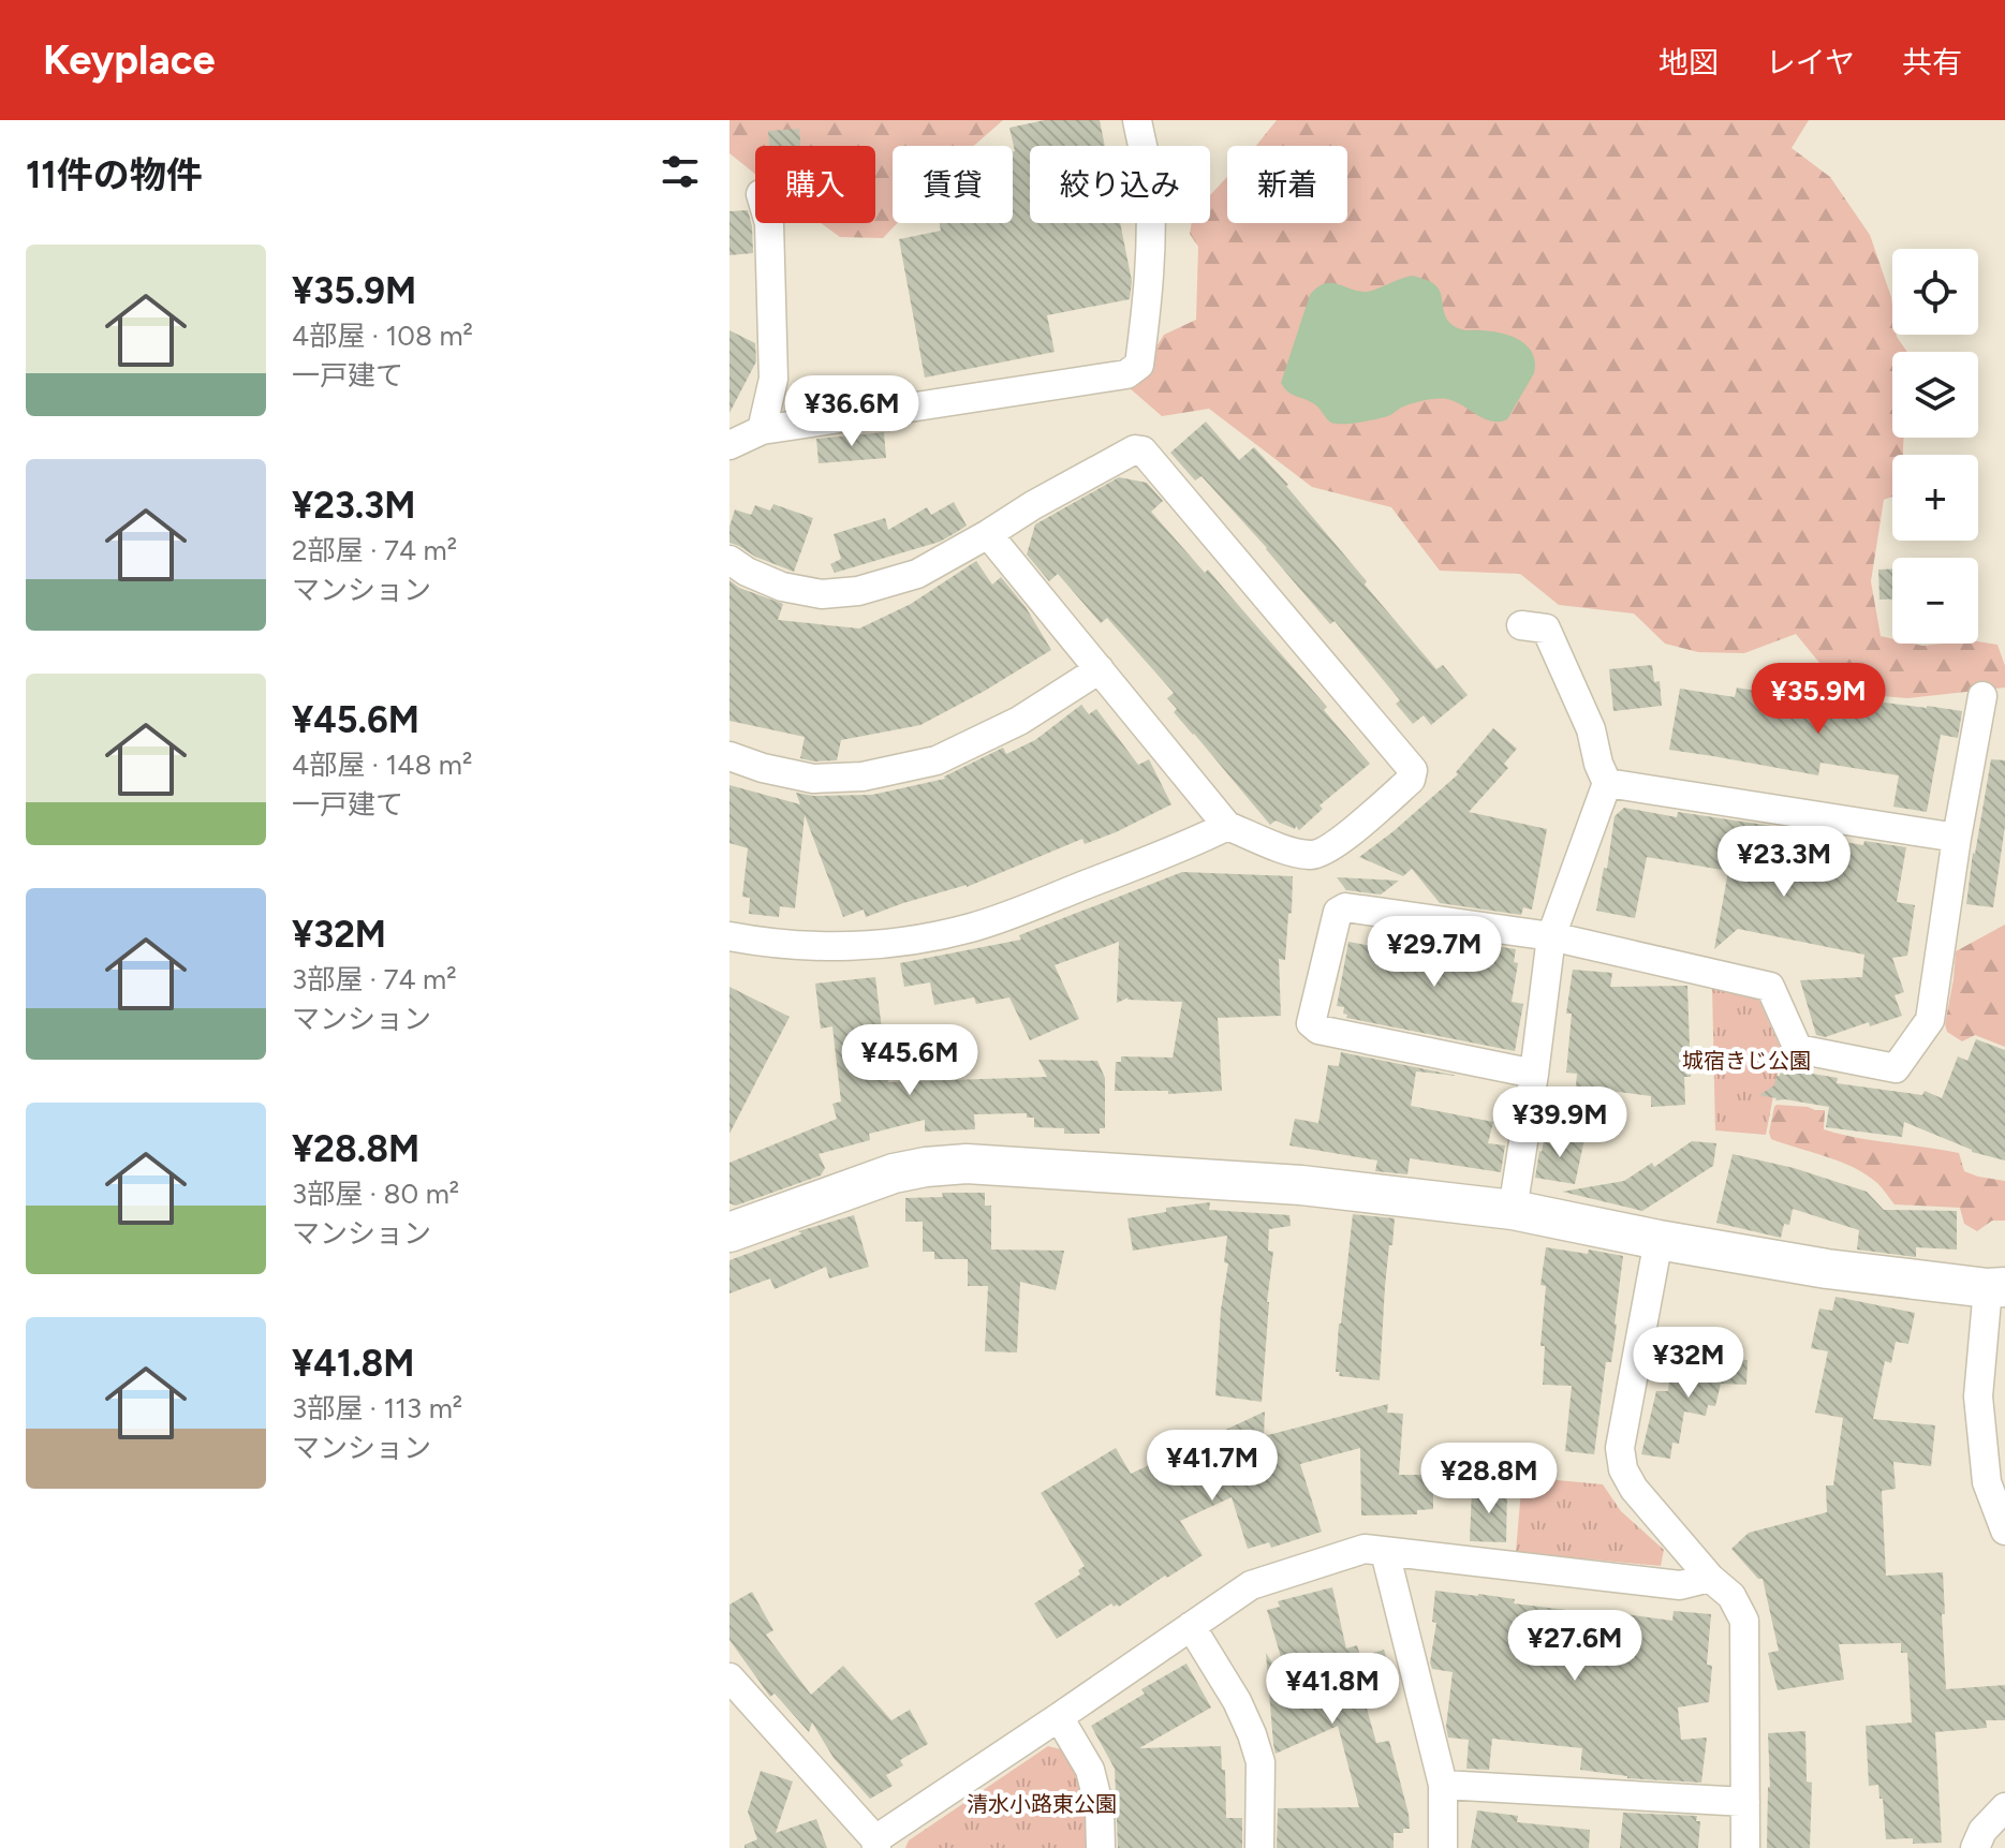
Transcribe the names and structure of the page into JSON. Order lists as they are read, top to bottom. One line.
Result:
{"parks":["城宿きじ公園","清水小路東公園"],"page":{"header":"Keyplace","nav":["地図","レイヤ","共有"],"heading":"11件の物件","chip":["購入","賃貸","絞り込み","新着"],"list":[{"name":"¥35.9M","note":"4部屋 · 108 m² · 一戸建て"},{"name":"¥23.3M","note":"2部屋 · 74 m² · マンション"},{"name":"¥45.6M","note":"4部屋 · 148 m² · 一戸建て"},{"name":"¥32M","note":"3部屋 · 74 m² · マンション"},{"name":"¥28.8M","note":"3部屋 · 80 m² · マンション"},{"name":"¥41.8M","note":"3部屋 · 113 m² · マンション"}],"map_buttons":["+","−"],"price":["¥36.6M","¥35.9M","¥23.3M","¥29.7M","¥45.6M","¥39.9M","¥32M","¥41.7M","¥28.8M","¥27.6M","¥41.8M"]}}
